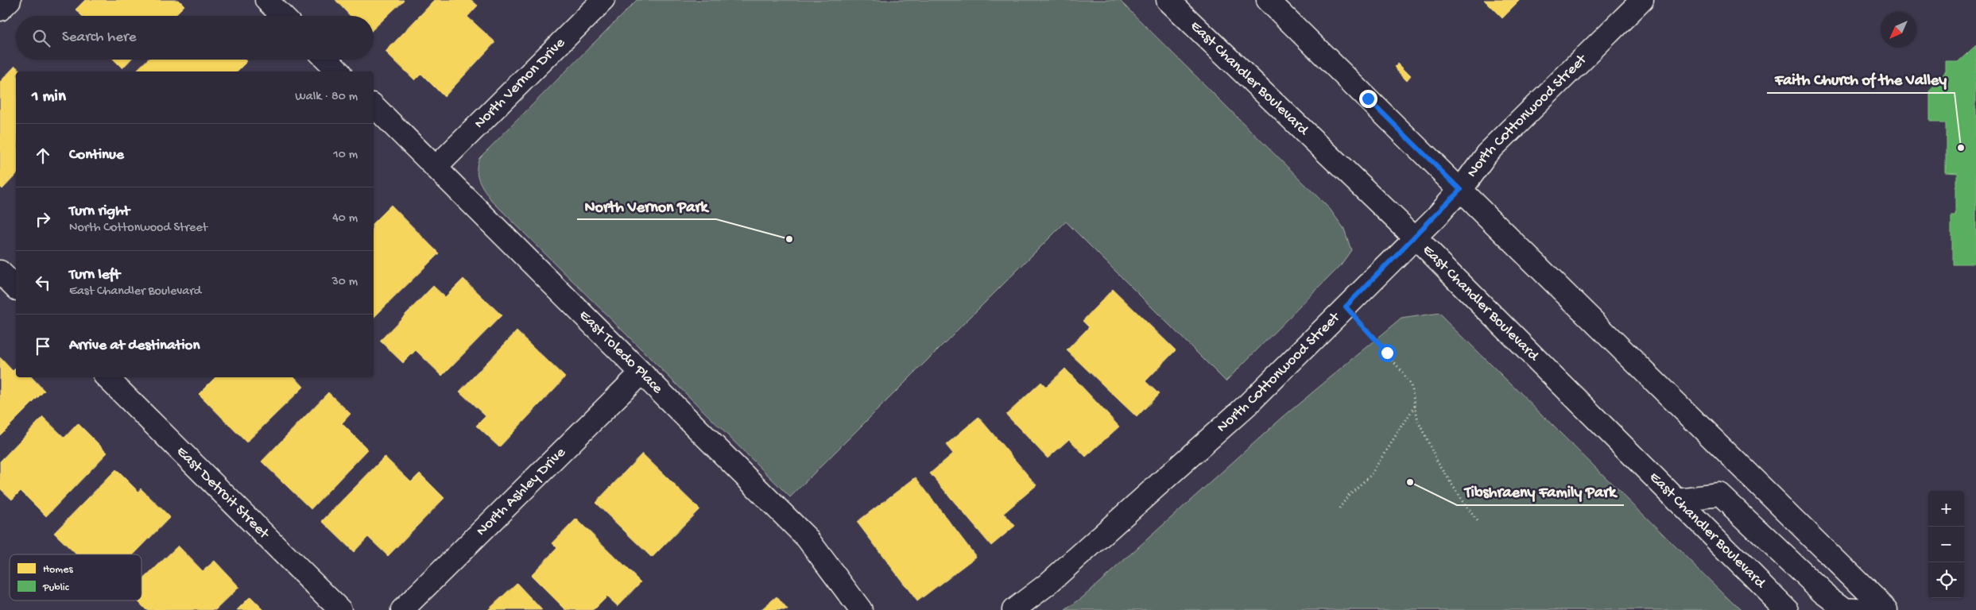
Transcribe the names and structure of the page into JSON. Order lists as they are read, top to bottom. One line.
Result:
{"streets":{"street":["East Chandler Boulevard","North Vernon Drive","North Cottonwood Street","East Toledo Place","North Ashley Drive","East Detroit Street"]},"crossings":[["East Chandler Boulevard","North Cottonwood Street"],["North Vernon Drive","East Toledo Place"],["East Toledo Place","North Ashley Drive"]],"places":["Faith Church of the Valley","North Vernon Park","Tibshraeny Family Park"],"legend":["Homes","Public"],"north":"bottom left","page":{"search":"Search here","heading":["1 min","Walk · 80 m"],"list":[["Continue","10 m"],["Turn right","North Cottonwood Street","40 m"],["Turn left","East Chandler Boulevard","30 m"],"Arrive at destination"],"map_buttons":["+","−"]}}
